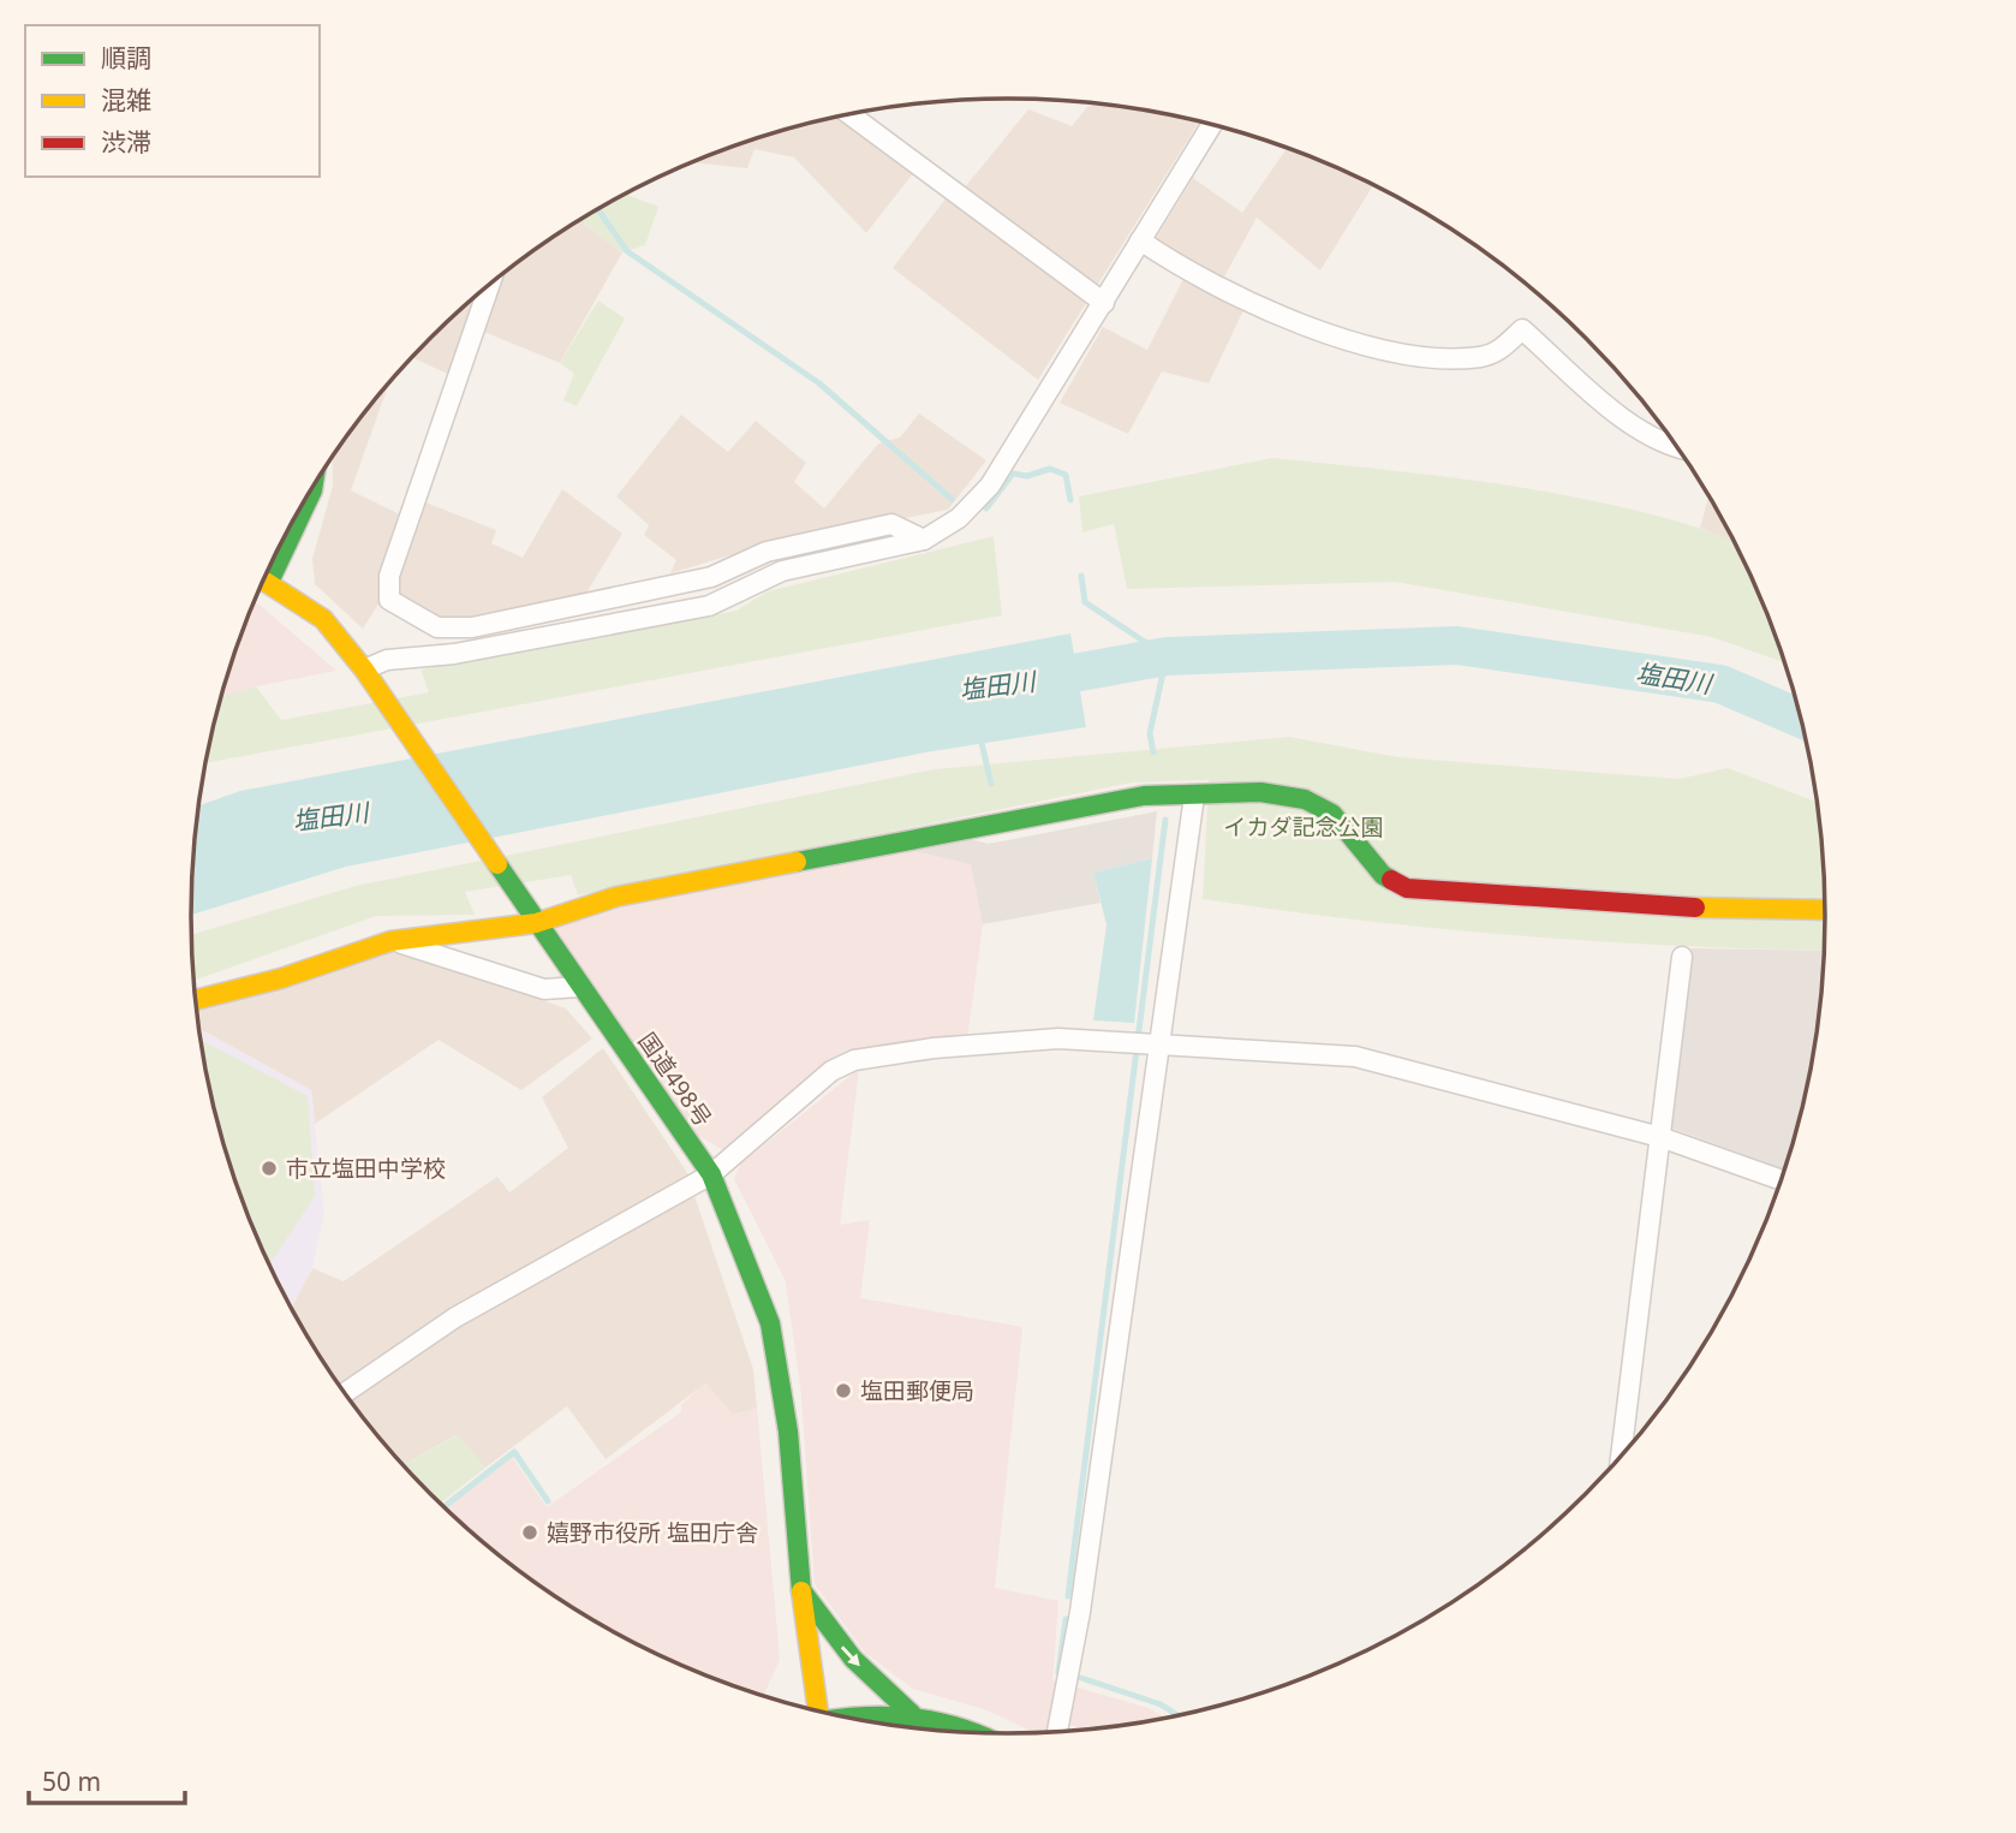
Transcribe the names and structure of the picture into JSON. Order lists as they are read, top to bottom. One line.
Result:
{"streets":{"main road":["国道498号"]},"water":["塩田川"],"parks":["イカダ記念公園"],"places":["市立塩田中学校","塩田郵便局","嬉野市役所 塩田庁舎"],"legend":["順調","混雑","渋滞"],"scale_bar":"50 m"}
